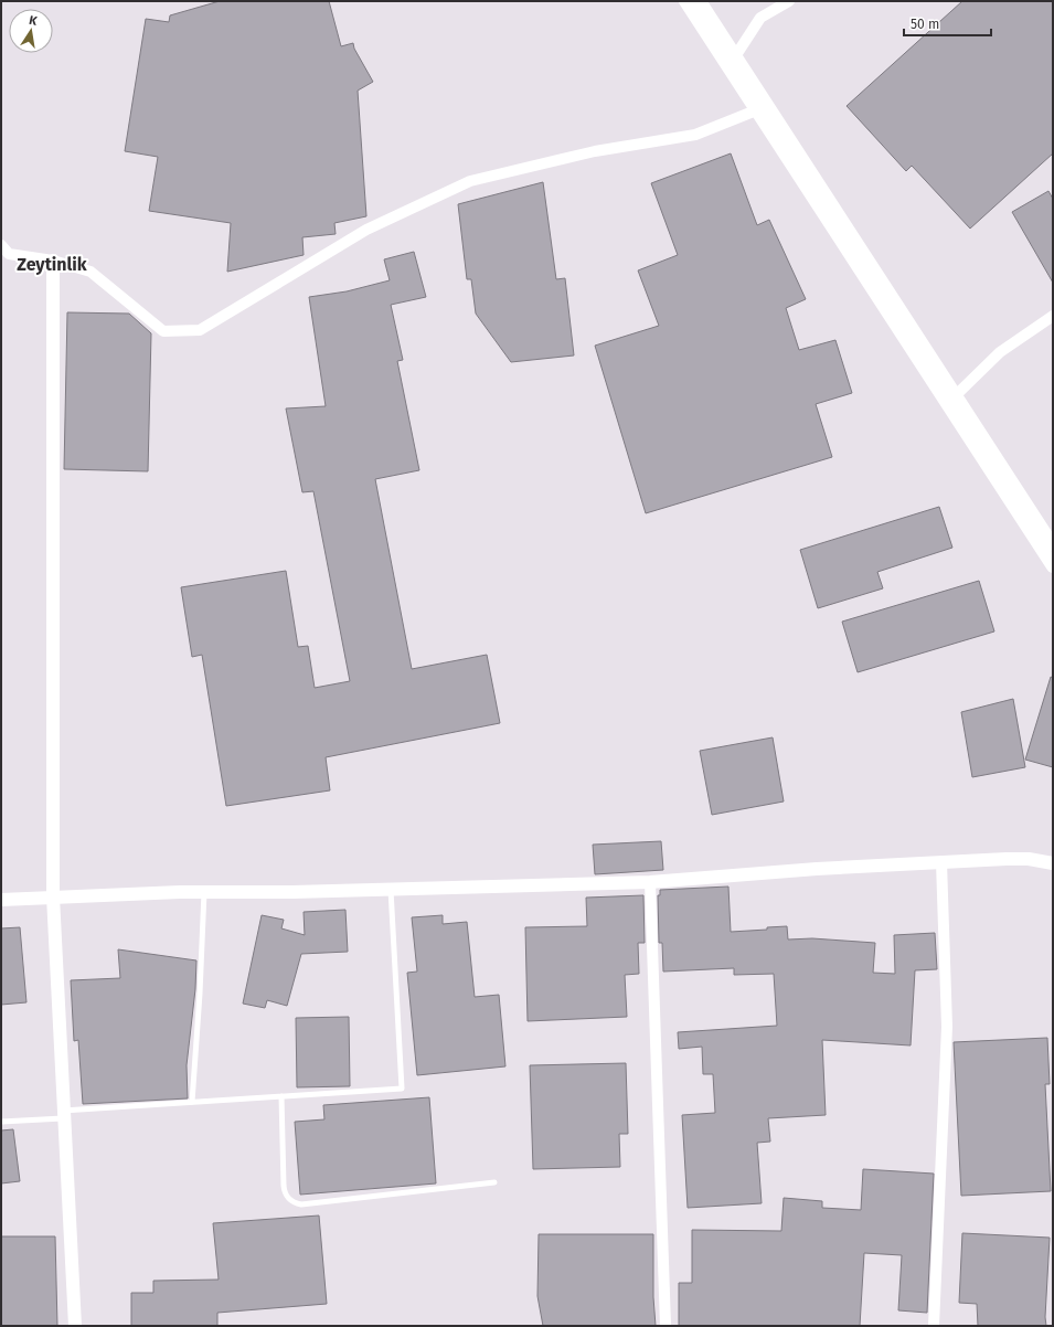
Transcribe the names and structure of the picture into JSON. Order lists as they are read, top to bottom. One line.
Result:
{"districts":["Zeytinlik"],"scale_bar":"50 m","north":"top"}
